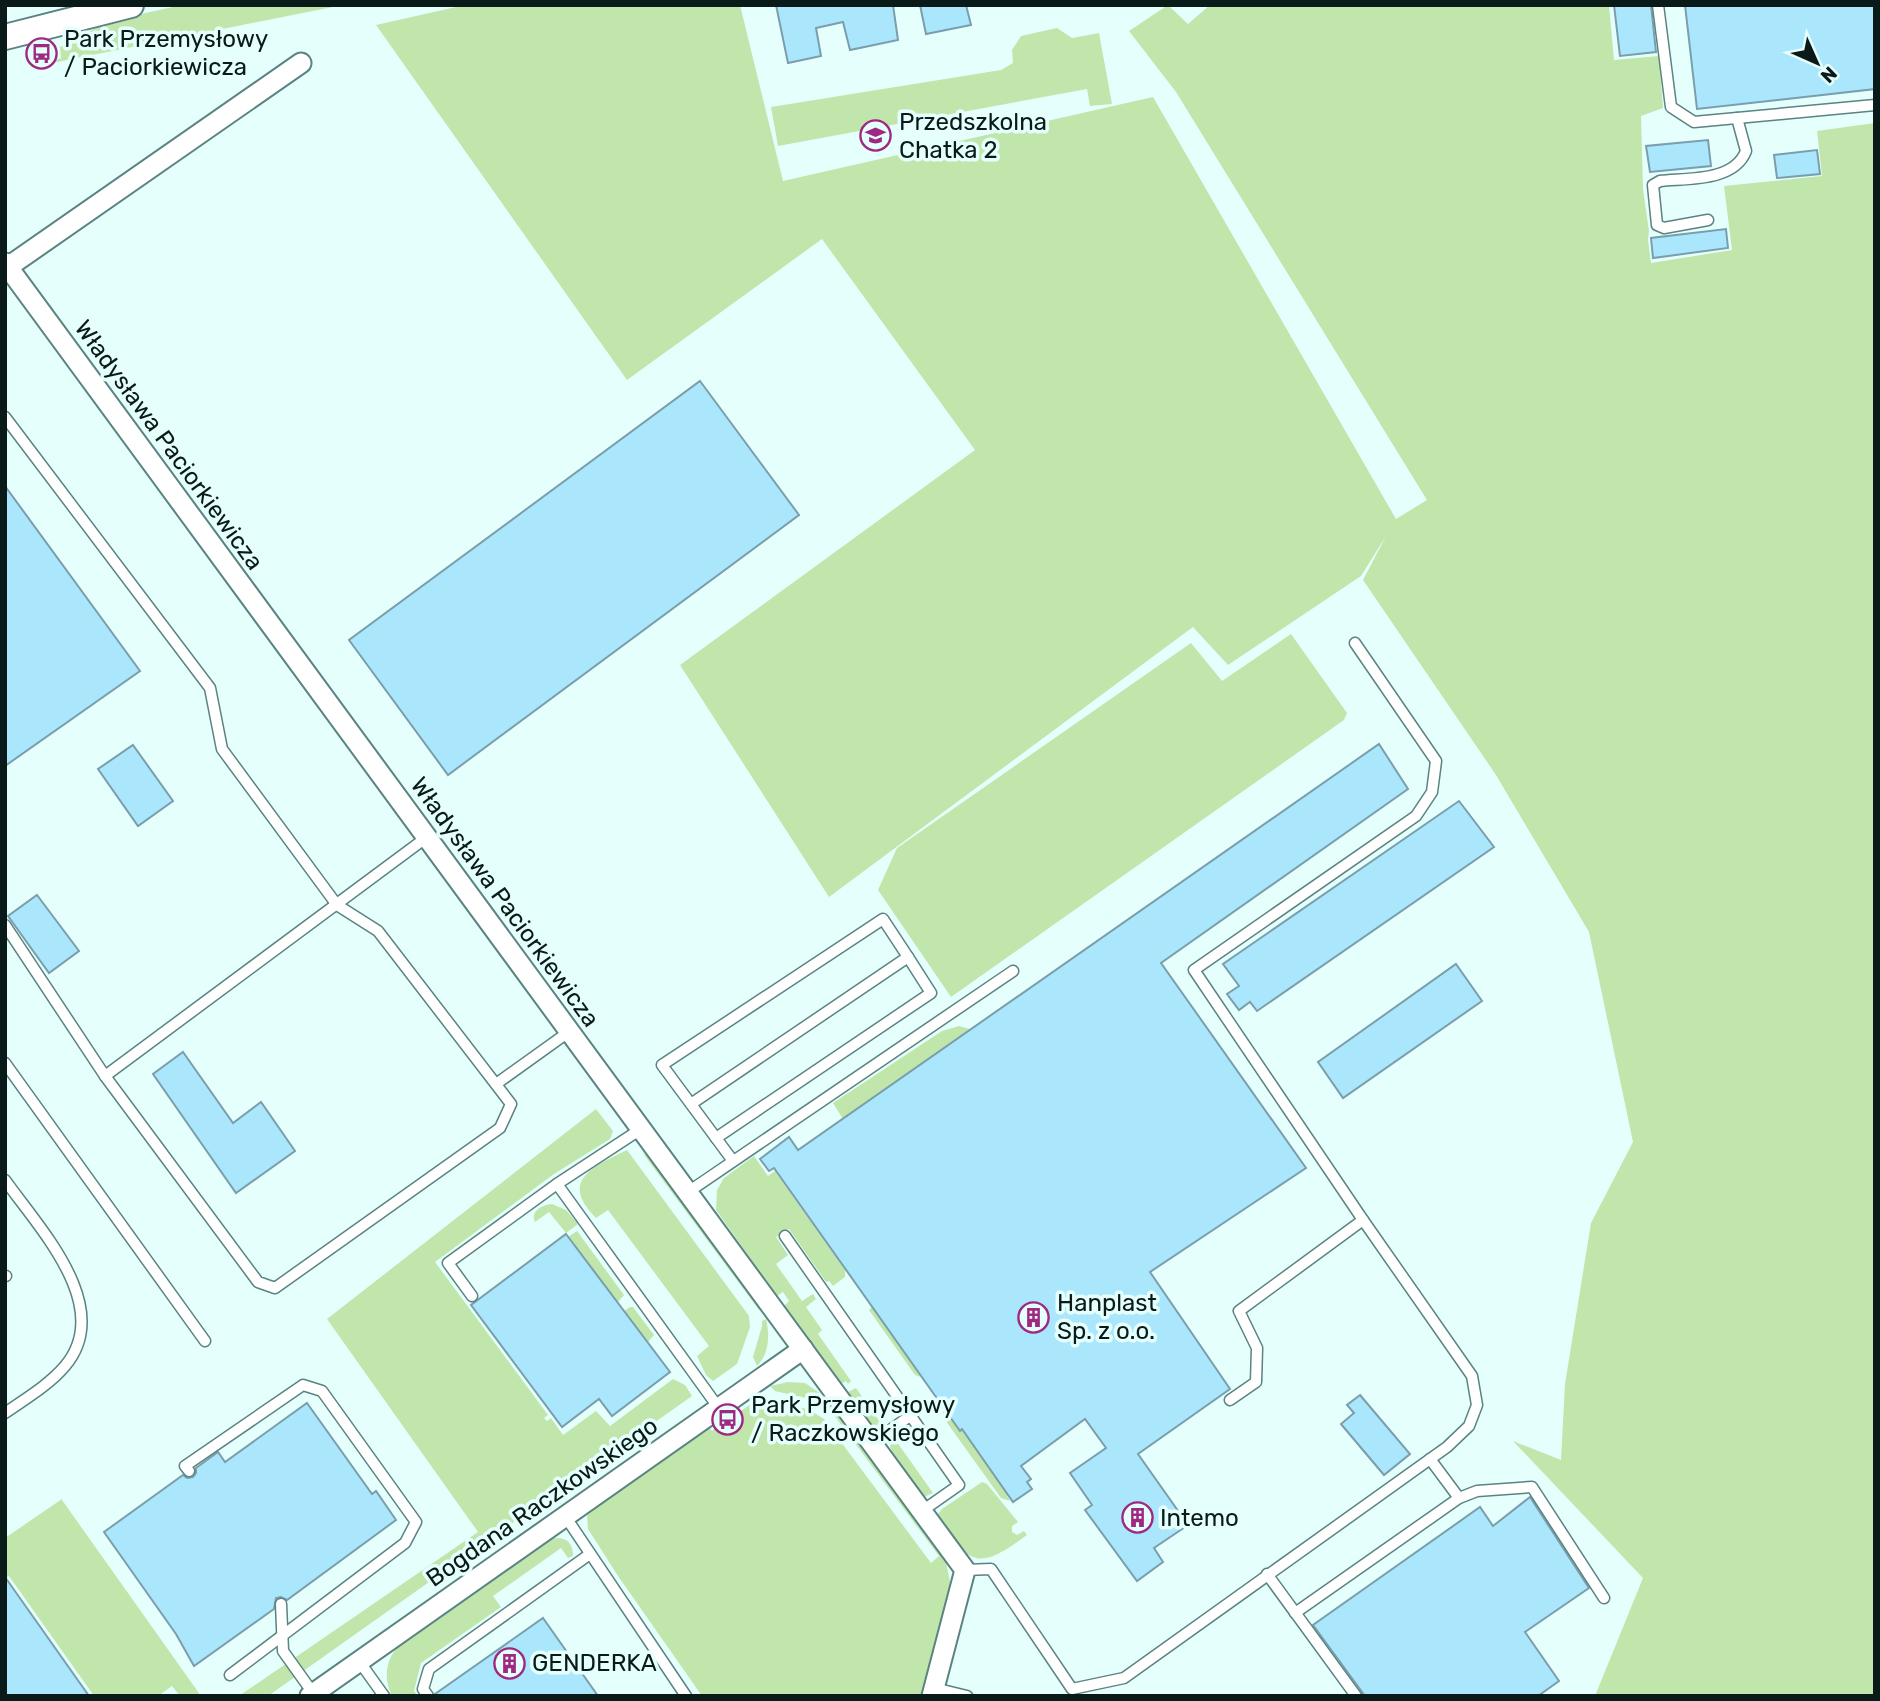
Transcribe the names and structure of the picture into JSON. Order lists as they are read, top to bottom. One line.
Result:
{"streets":{"street":["Władysława Paciorkiewicza","Bogdana Raczkowskiego"]},"crossings":[["Władysława Paciorkiewicza","Bogdana Raczkowskiego"]],"places":{"bus stop":["Park Przemysłowy / Paciorkiewicza","Park Przemysłowy / Raczkowskiego"],"school or university":["Przedszkolna Chatka 2"],"building":["Hanplast Sp. z o.o.","Intemo","GENDERKA"]},"north":"bottom right"}
